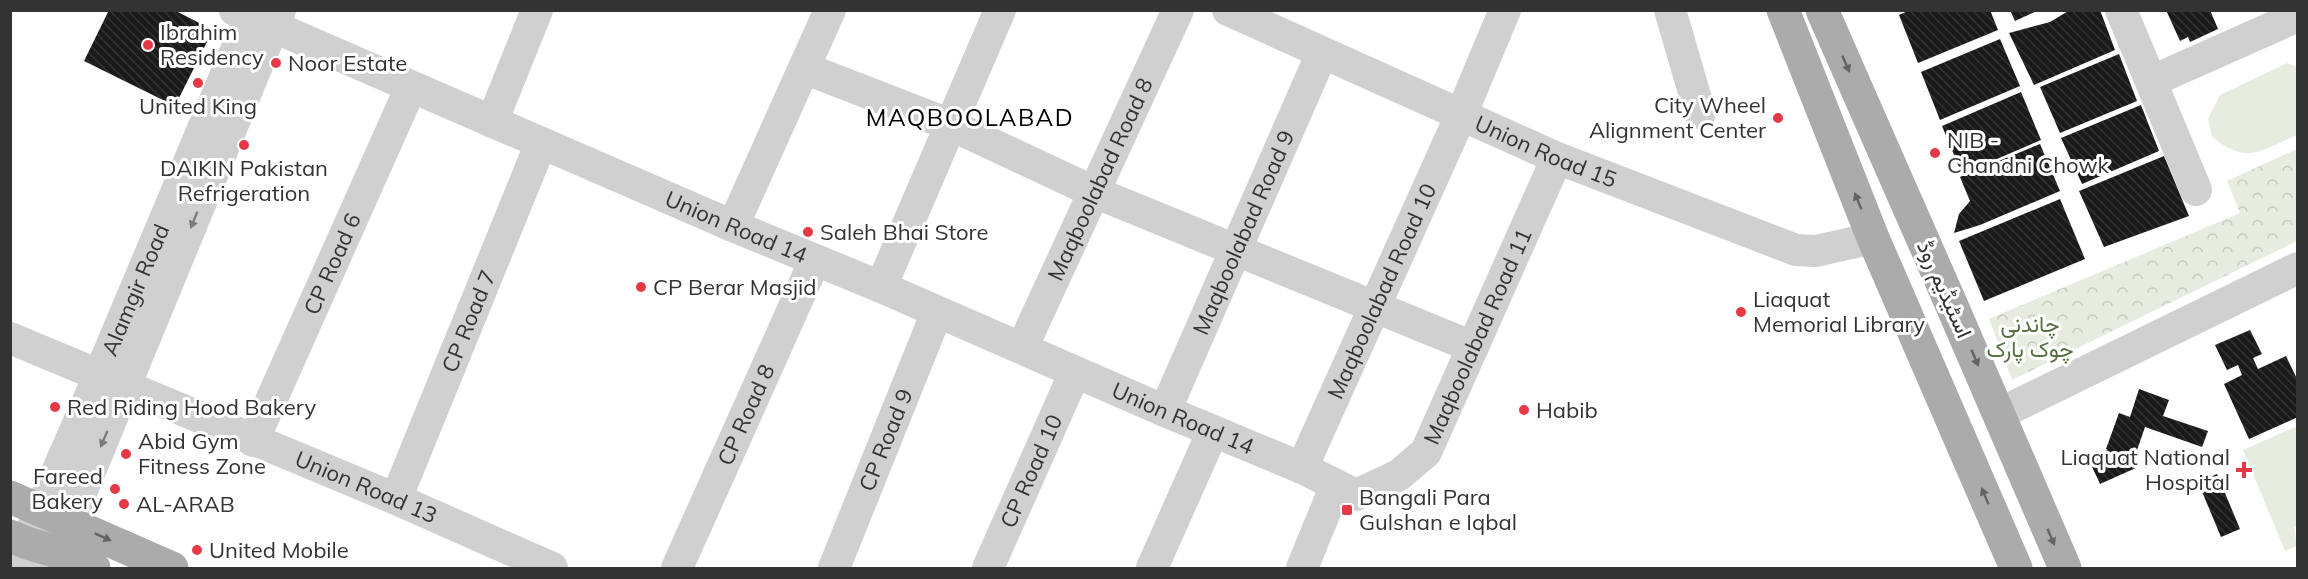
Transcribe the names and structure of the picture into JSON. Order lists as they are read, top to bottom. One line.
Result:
{"streets":{"main road":["اسٹیڈیم روڈ"],"street":["Union Road 15","Maqboolabad Road 8","Union Road 14","Maqboolabad Road 9","CP Road 6","Alamgir Road","Maqboolabad Road 10","CP Road 7","Maqboolabad Road 11","CP Road 8","CP Road 9","CP Road 10","Union Road 13"]},"crossings":[["Union Road 15","Maqboolabad Road 9"],["Union Road 15","اسٹیڈیم روڈ"],["Union Road 15","Maqboolabad Road 10"],["Union Road 15","Maqboolabad Road 11"],["Maqboolabad Road 8","Union Road 14"],["Union Road 14","Maqboolabad Road 9"],["Union Road 14","CP Road 6"],["Union Road 14","Alamgir Road"],["Union Road 14","Maqboolabad Road 10"],["Union Road 14","CP Road 7"],["Union Road 14","Maqboolabad Road 11"],["Union Road 14","CP Road 8"],["Union Road 14","CP Road 9"],["Union Road 14","CP Road 10"],["CP Road 6","Union Road 13"],["Alamgir Road","Union Road 13"],["CP Road 7","Union Road 13"]],"districts":["MAQBOOLABAD"],"parks":["چاندنی چوک پارک"],"places":{"other":["Ibrahim Residency","Noor Estate","United King","City Wheel Alignment Center","DAIKIN Pakistan Refrigeration","NIB - Chandni Chowk","Saleh Bhai Store","CP Berar Masjid","Liaquat Memorial Library","Red Riding Hood Bakery","Habib","Abid Gym Fitness Zone","Fareed Bakery","AL-ARAB","United Mobile"],"health":["Liaquat National Hospital"],"transit":["Bangali Para Gulshan e Iqbal"]}}
